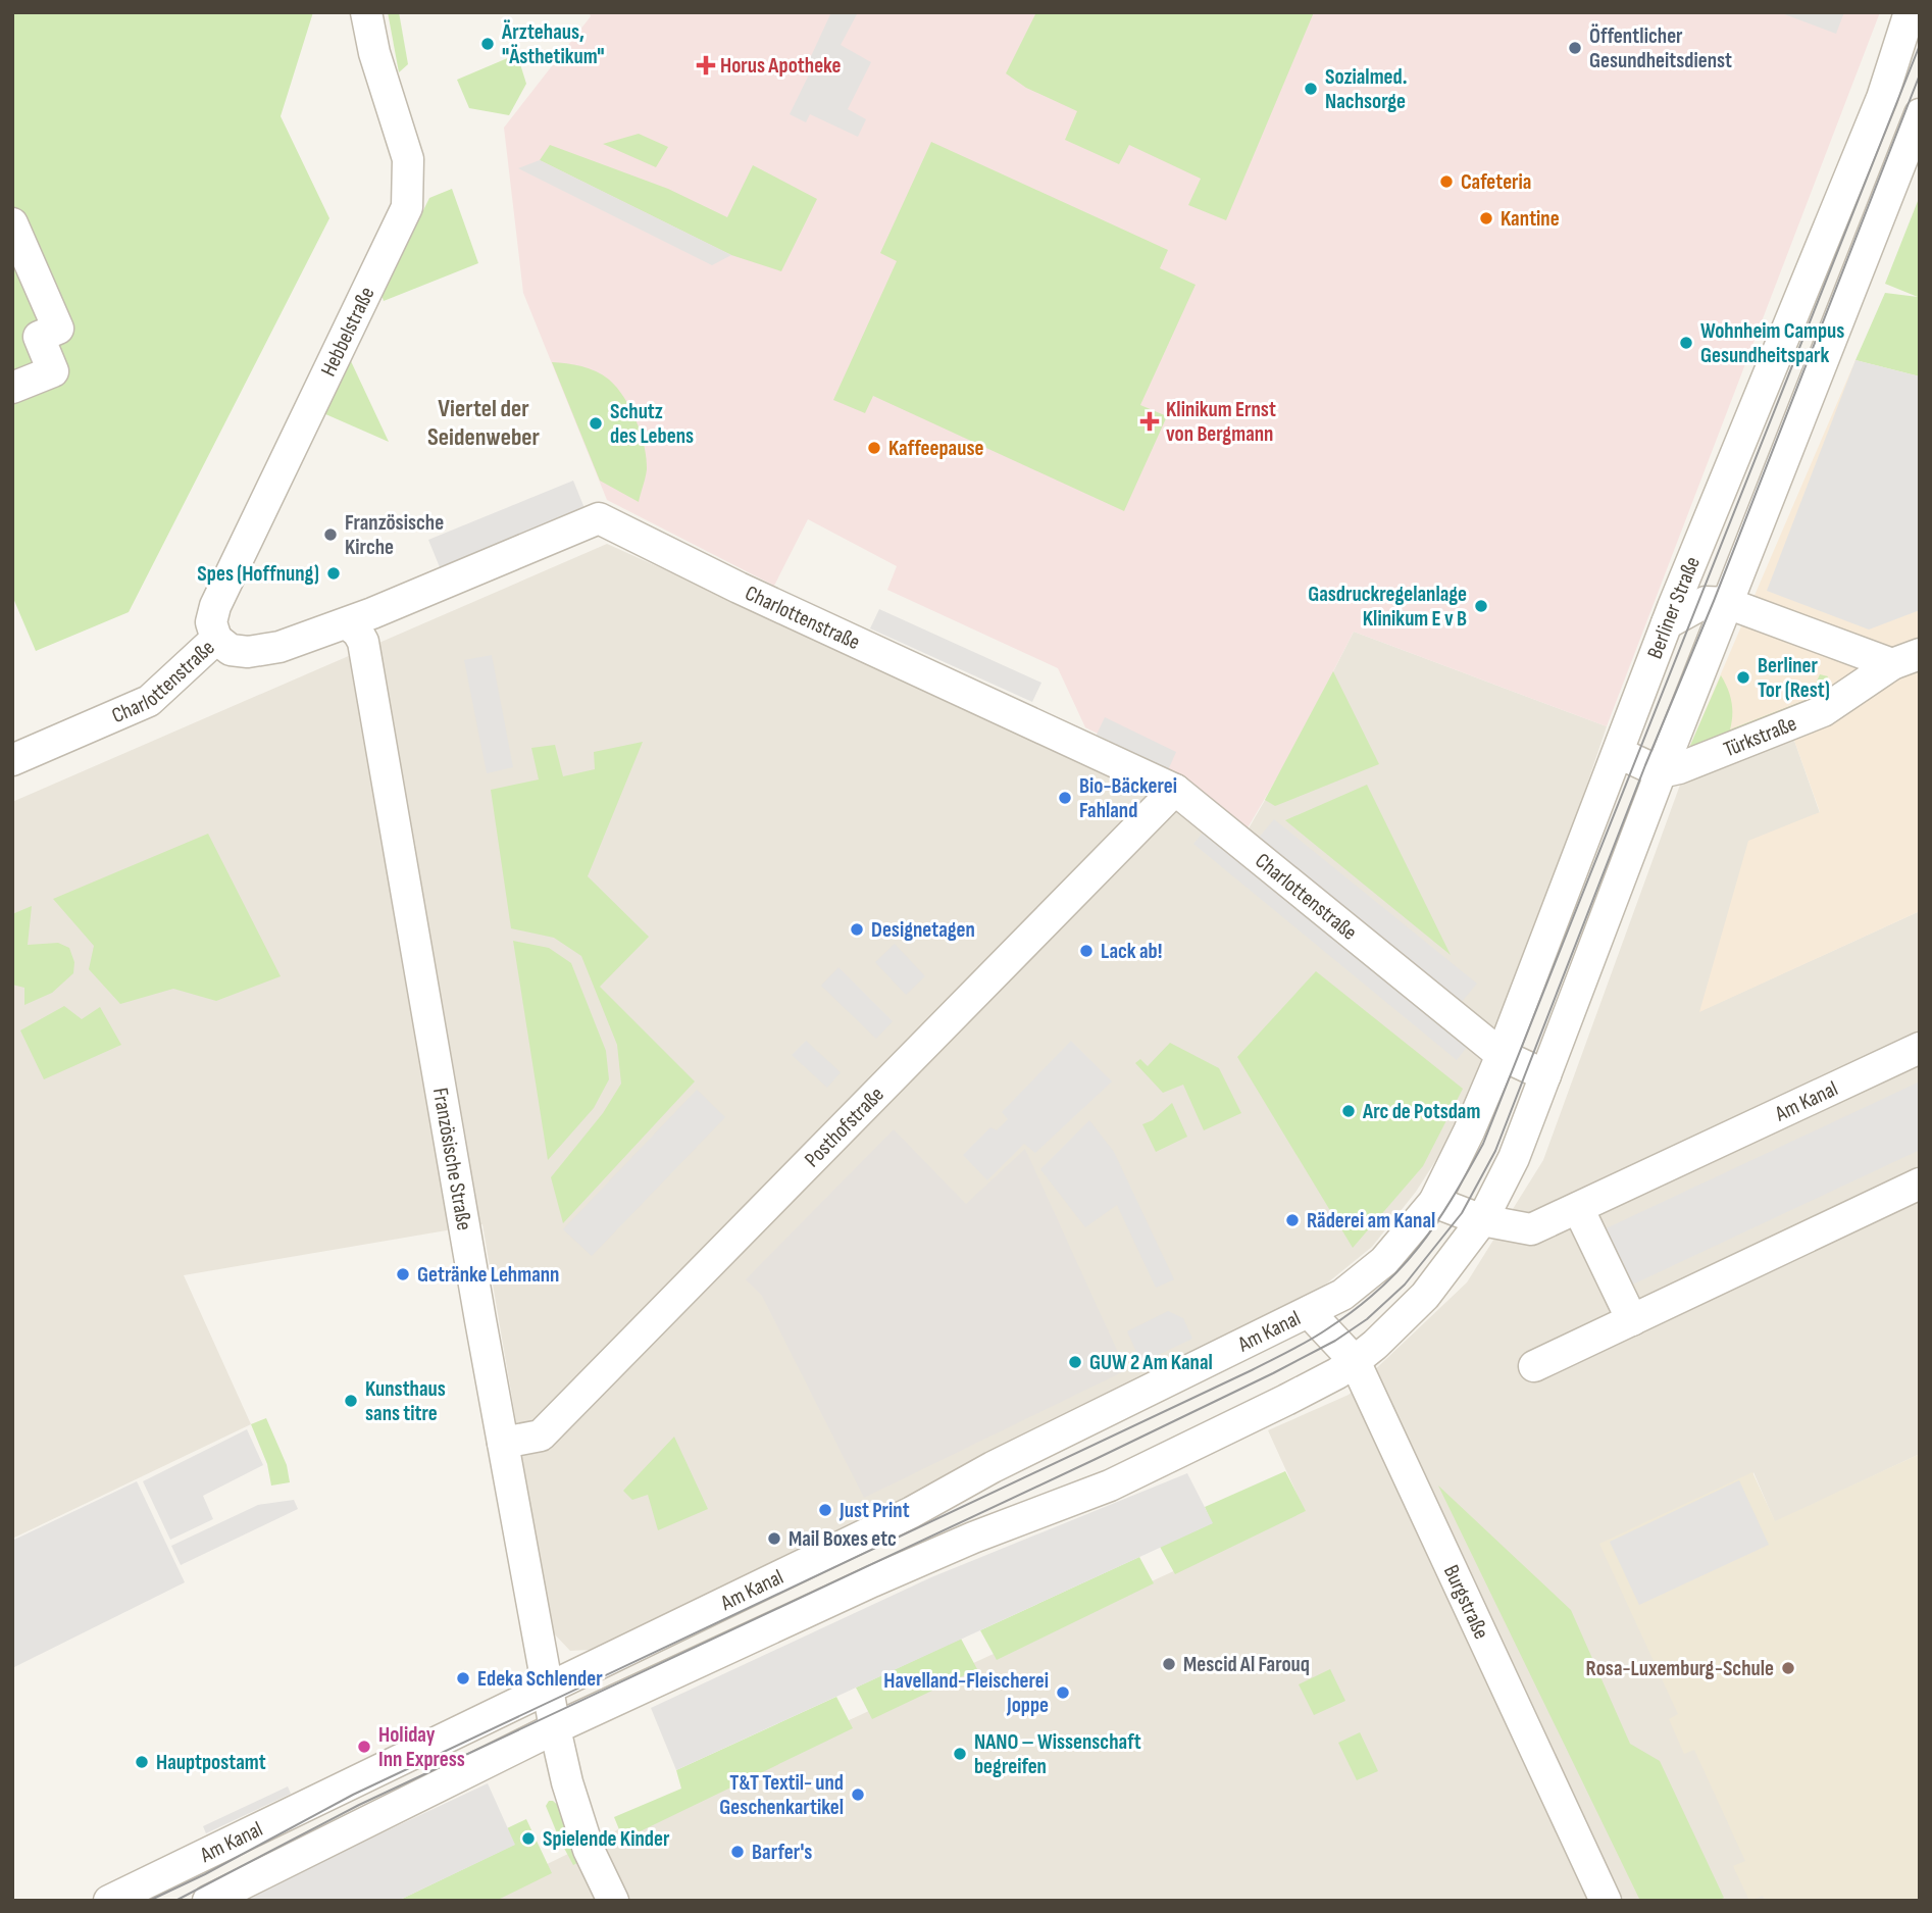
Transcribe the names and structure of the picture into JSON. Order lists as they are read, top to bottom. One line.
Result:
{"streets":{"street":["Hebbelstraße","Berliner Straße","Charlottenstraße","Türkstraße","Am Kanal","Posthofstraße","Französische Straße","Burgstraße"]},"crossings":[["Hebbelstraße","Charlottenstraße"],["Berliner Straße","Charlottenstraße"],["Berliner Straße","Am Kanal"],["Charlottenstraße","Posthofstraße"],["Charlottenstraße","Französische Straße"],["Am Kanal","Französische Straße"],["Am Kanal","Burgstraße"],["Posthofstraße","Französische Straße"]],"districts":["Viertel der Seidenweber"],"places":{"other":["Ärztehaus, \"Ästhetikum\"","Öffentlicher Gesundheitsdienst","Sozialmed. Nachsorge","Cafeteria","Kantine","Wohnheim Campus Gesundheitspark","Schutz des Lebens","Kaffeepause","Französische Kirche","Spes (Hoffnung)","Gasdruckregelanlage Klinikum E v B","Berliner Tor (Rest)","Bio-Bäckerei Fahland","Designetagen","Lack ab!","Arc de Potsdam","Räderei am Kanal","Getränke Lehmann","GUW 2 Am Kanal","Kunsthaus sans titre","Just Print","Mail Boxes etc","Mescid Al Farouq","Rosa-Luxemburg-Schule","Edeka Schlender","Havelland-Fleischerei Joppe","Holiday Inn Express","NANO – Wissenschaft begreifen","Hauptpostamt","T&T Textil- und Geschenkartikel","Spielende Kinder","Barfer's"],"health":["Horus Apotheke","Klinikum Ernst von Bergmann"]}}
